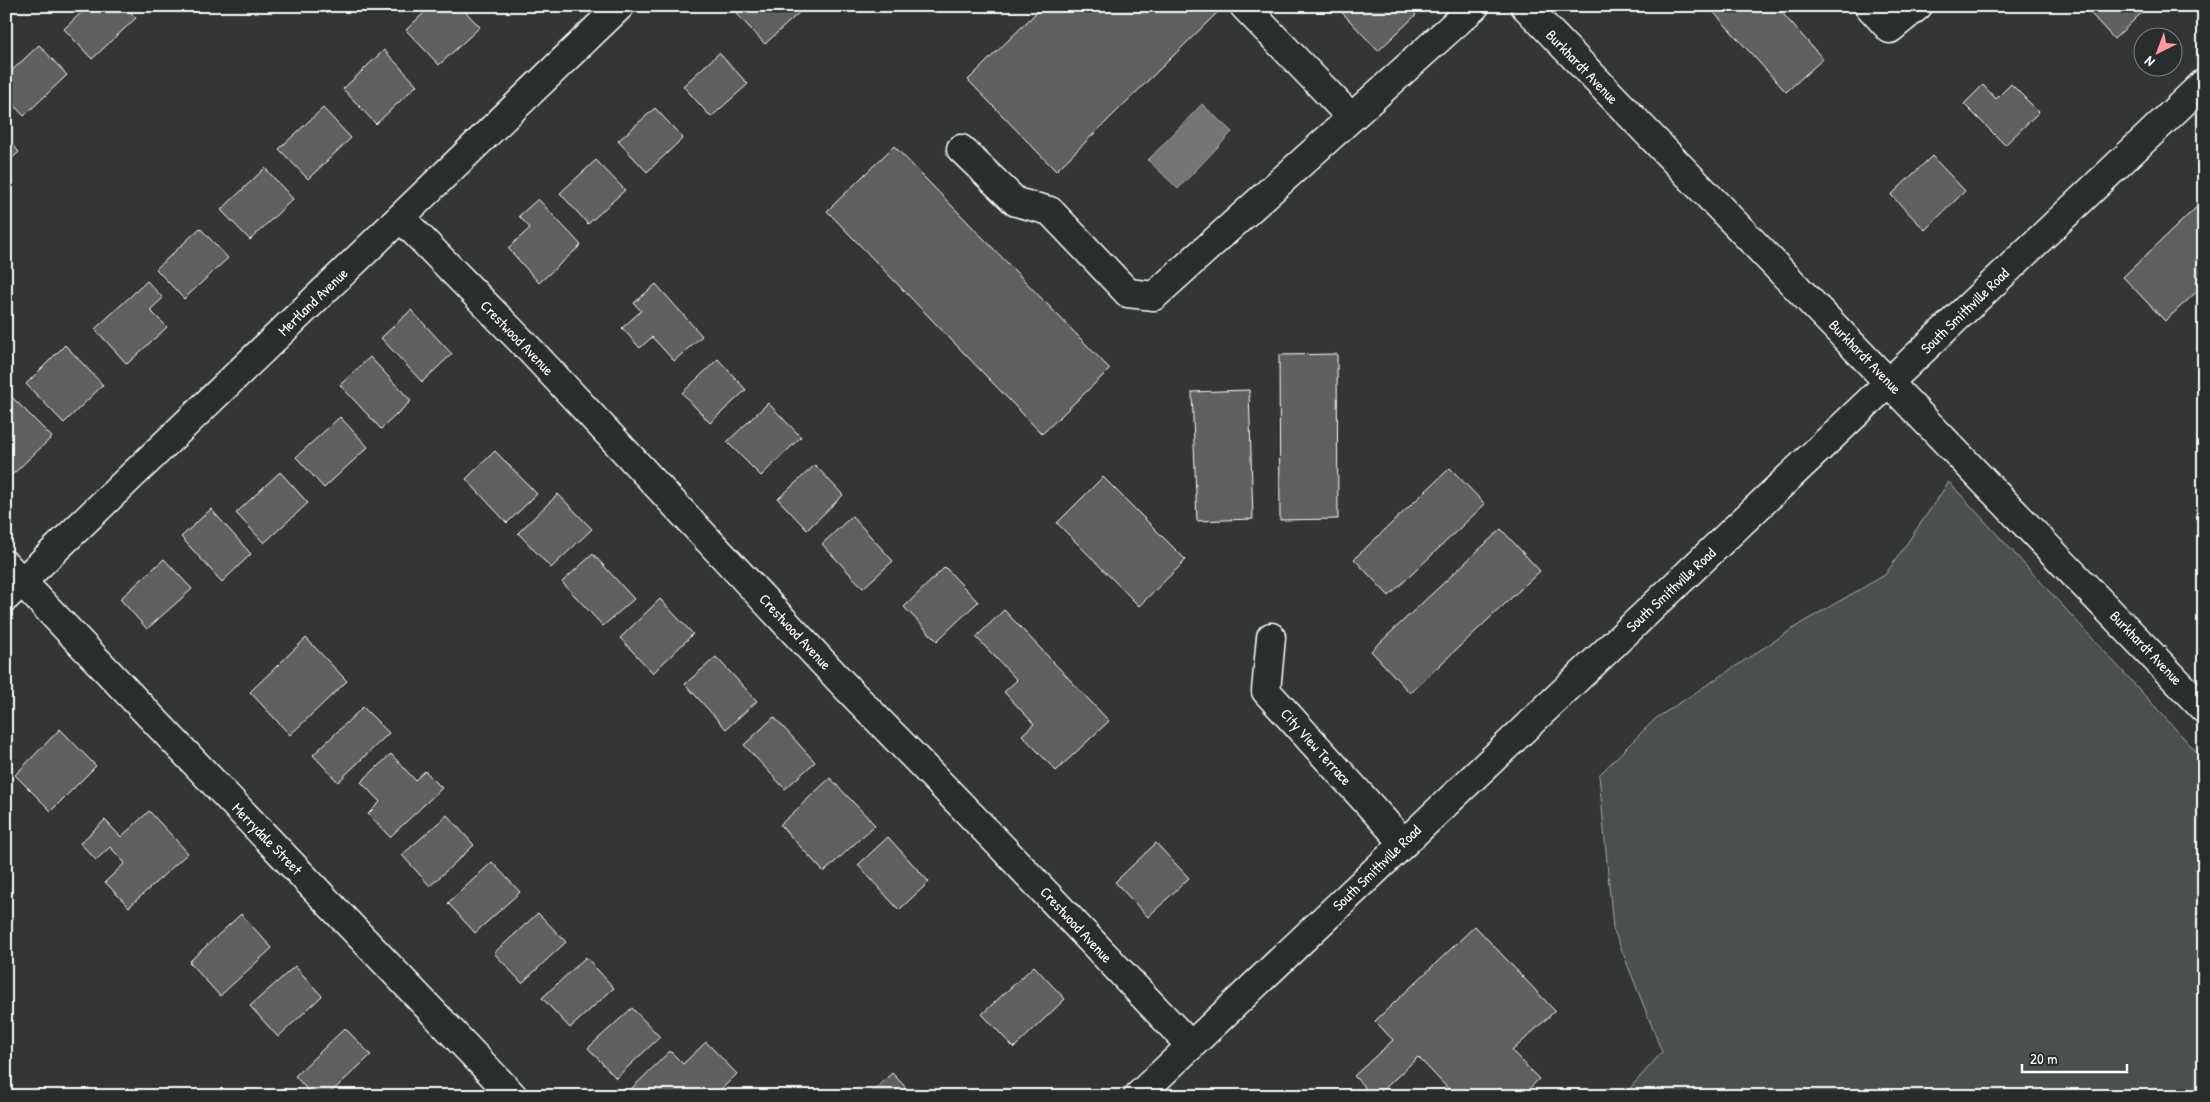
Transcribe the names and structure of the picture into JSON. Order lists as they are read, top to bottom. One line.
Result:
{"streets":{"street":["Burkhardt Avenue","Mertland Avenue","South Smithville Road","Crestwood Avenue","City View Terrace","Merrydale Street"]},"crossings":[["Burkhardt Avenue","South Smithville Road"],["Mertland Avenue","Crestwood Avenue"],["Mertland Avenue","Merrydale Street"],["South Smithville Road","Crestwood Avenue"],["South Smithville Road","City View Terrace"]],"scale_bar":"20 m","north":"bottom left"}
